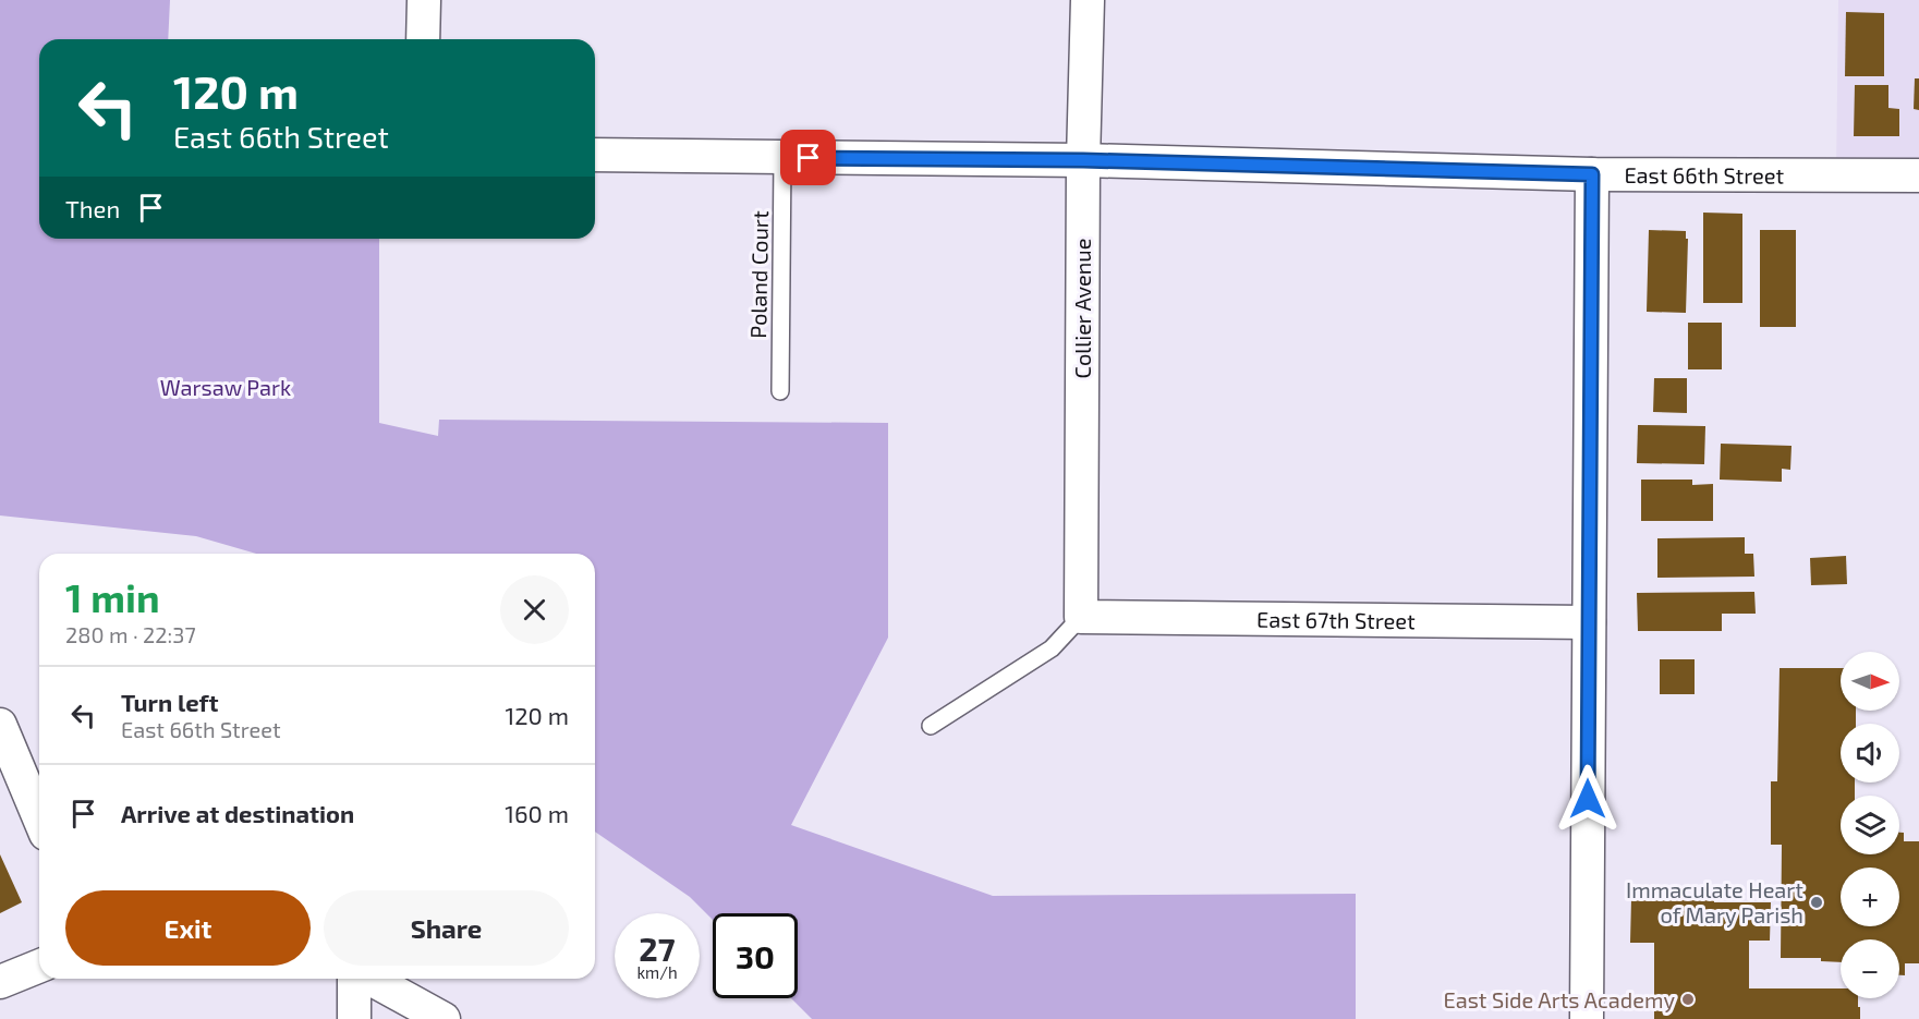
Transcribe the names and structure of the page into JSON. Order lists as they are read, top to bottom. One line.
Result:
{"streets":{"street":["East 66th Street","Collier Avenue","East 67th Street"],"lane":["Poland Court"]},"crossings":[["East 66th Street","Poland Court"],["East 66th Street","Collier Avenue"],["Collier Avenue","East 67th Street"]],"parks":["Warsaw Park"],"places":["Immaculate Heart of Mary Parish","East Side Arts Academy"],"north":"right","page":{"turn":["120 m","East 66th Street"],"then":"Then","heading":["1 min","280 m · 22:37"],"map_buttons":["+","−"],"list":[{"name":"Turn left","note":"East 66th Street","value":"120 m"},{"name":"Arrive at destination","value":"160 m"}],"buttons":["Exit","Share"],"speed":"27 km/h","limit":"30"}}
